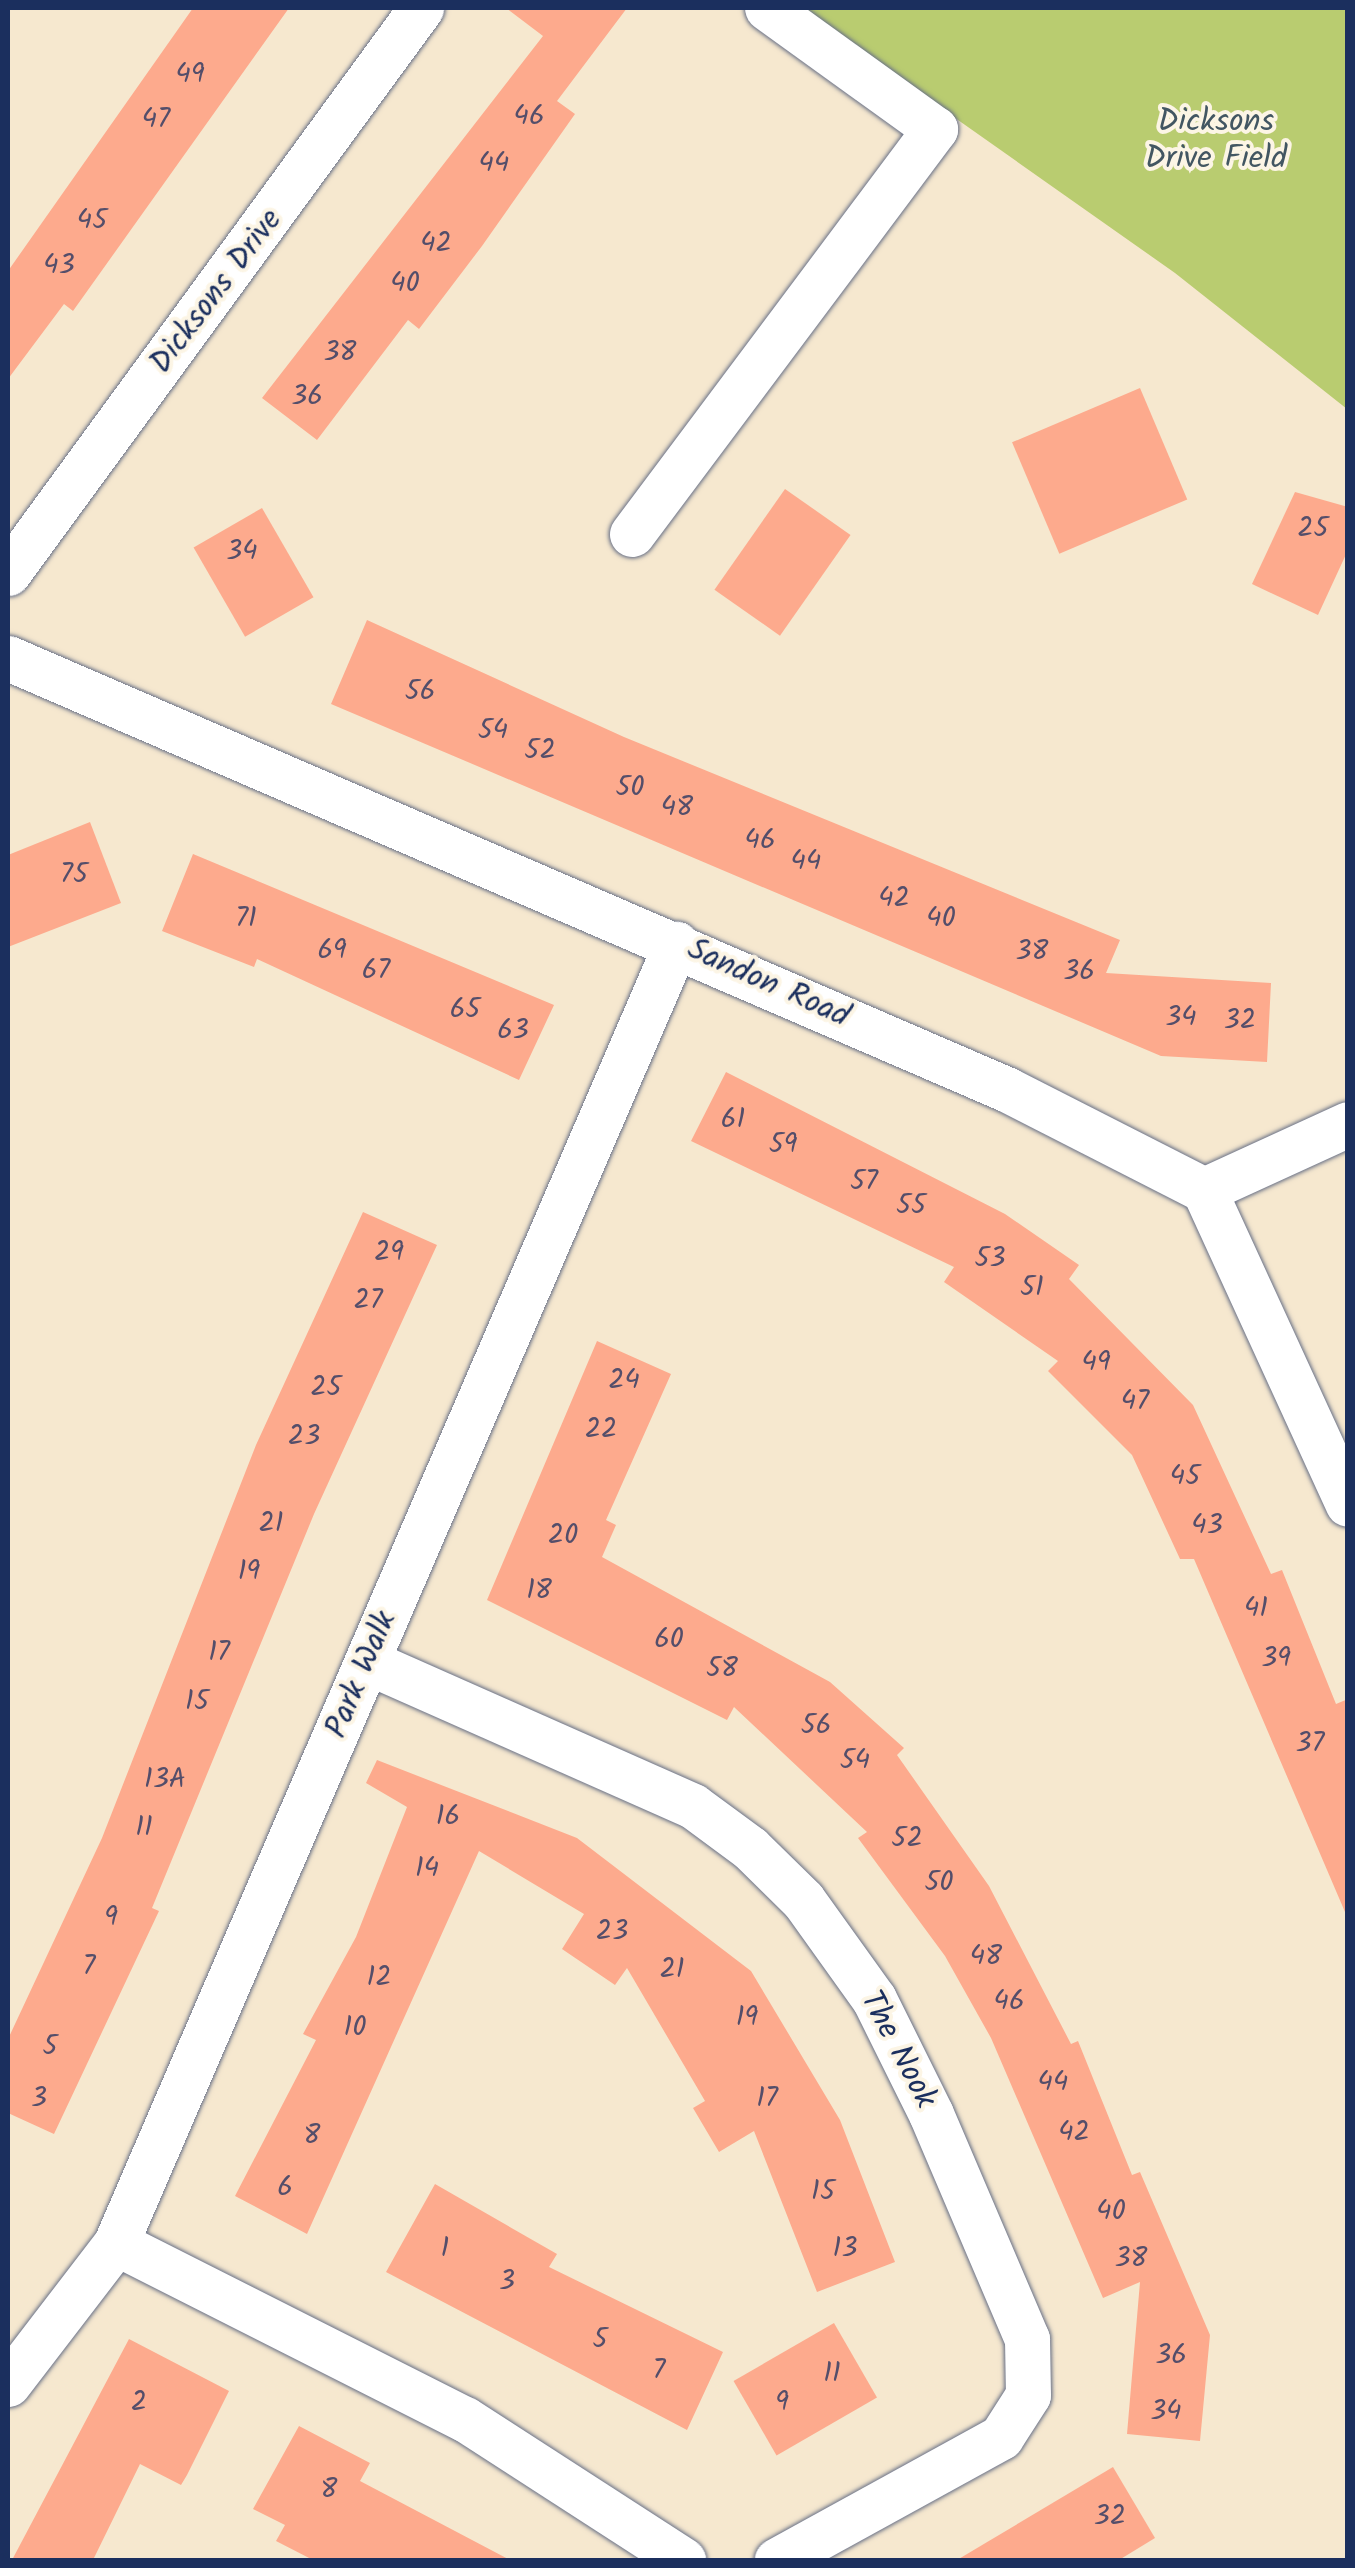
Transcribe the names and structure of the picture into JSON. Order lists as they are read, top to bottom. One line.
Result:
{"streets":{"street":["Dicksons Drive","Sandon Road","Park Walk","The Nook"]},"crossings":[["Sandon Road","Park Walk"],["Park Walk","The Nook"]],"parks":["Dicksons Drive Field"],"house_numbers":["49","46","47","44","45","42","43","40","38","36","25","34","56","54","52","50","48","46","44","75","42","71","40","69","38","67","36","65","34","32","63","61","59","57","55","29","53","51","27","49","24","25","47","22","23","45","21","43","20","19","18","41","60","17","39","58","15","56","37","54","13A","16","11","52","14","50","9","23","48","7","21","12","46","19","10","5","44","3","17","42","8","6","15","40","1","13","38","3","5","36","7","11","2","9","34","8","32"]}
